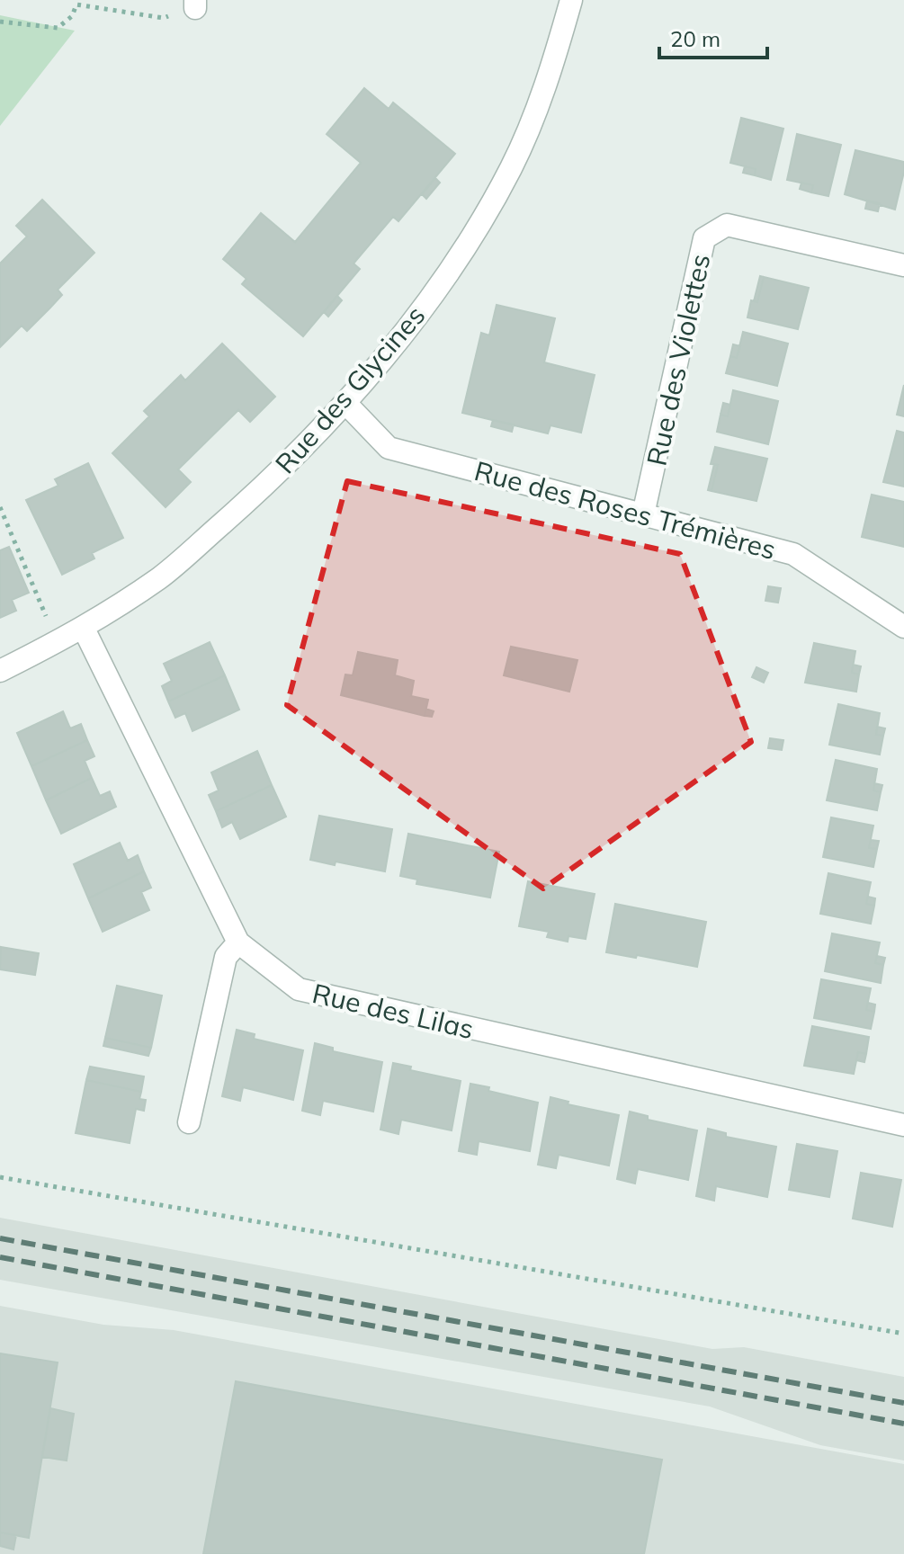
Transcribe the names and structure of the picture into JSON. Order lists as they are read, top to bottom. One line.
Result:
{"streets":{"street":["Rue des Violettes","Rue des Glycines","Rue des Roses Trémières","Rue des Lilas"]},"crossings":[["Rue des Violettes","Rue des Roses Trémières"],["Rue des Glycines","Rue des Roses Trémières"],["Rue des Glycines","Rue des Lilas"]],"scale_bar":"20 m"}
